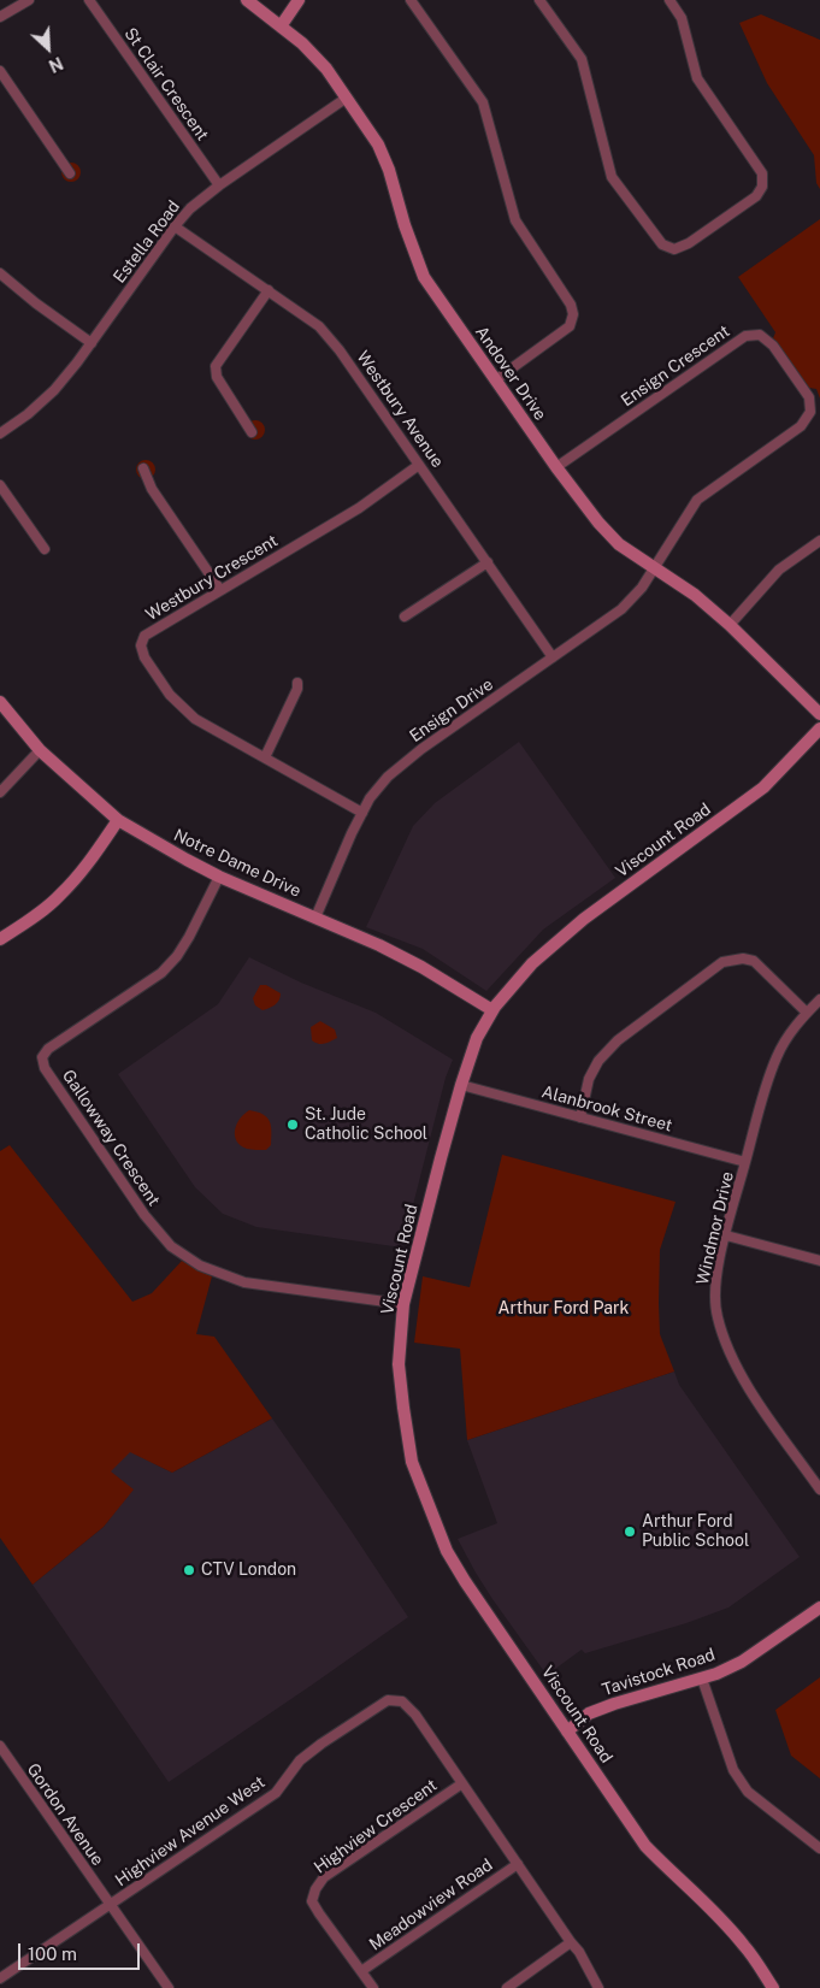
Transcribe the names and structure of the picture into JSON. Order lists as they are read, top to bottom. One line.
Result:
{"streets":{"street":["St Clair Crescent","Estella Road","Ensign Crescent","Andover Drive","Westbury Avenue","Westbury Crescent","Ensign Drive","Viscount Road","Notre Dame Drive","Alanbrook Street","Gallowway Crescent","Windmor Drive","Tavistock Road","Gordon Avenue","Highview Crescent","Highview Avenue West","Meadowview Road"]},"crossings":[["St Clair Crescent","Estella Road"],["Estella Road","Andover Drive"],["Estella Road","Westbury Avenue"],["Ensign Crescent","Andover Drive"],["Ensign Crescent","Ensign Drive"],["Andover Drive","Ensign Drive"],["Westbury Avenue","Westbury Crescent"],["Westbury Avenue","Ensign Drive"],["Westbury Crescent","Ensign Drive"],["Ensign Drive","Notre Dame Drive"],["Viscount Road","Notre Dame Drive"],["Viscount Road","Alanbrook Street"],["Viscount Road","Gallowway Crescent"],["Viscount Road","Tavistock Road"],["Notre Dame Drive","Gallowway Crescent"],["Alanbrook Street","Windmor Drive"],["Gordon Avenue","Highview Avenue West"],["Highview Crescent","Highview Avenue West"],["Highview Crescent","Meadowview Road"],["Highview Avenue West","Meadowview Road"]],"parks":["Arthur Ford Park"],"places":["St. Jude Catholic School","Arthur Ford Public School","CTV London"],"scale_bar":"100 m","north":"bottom right"}
